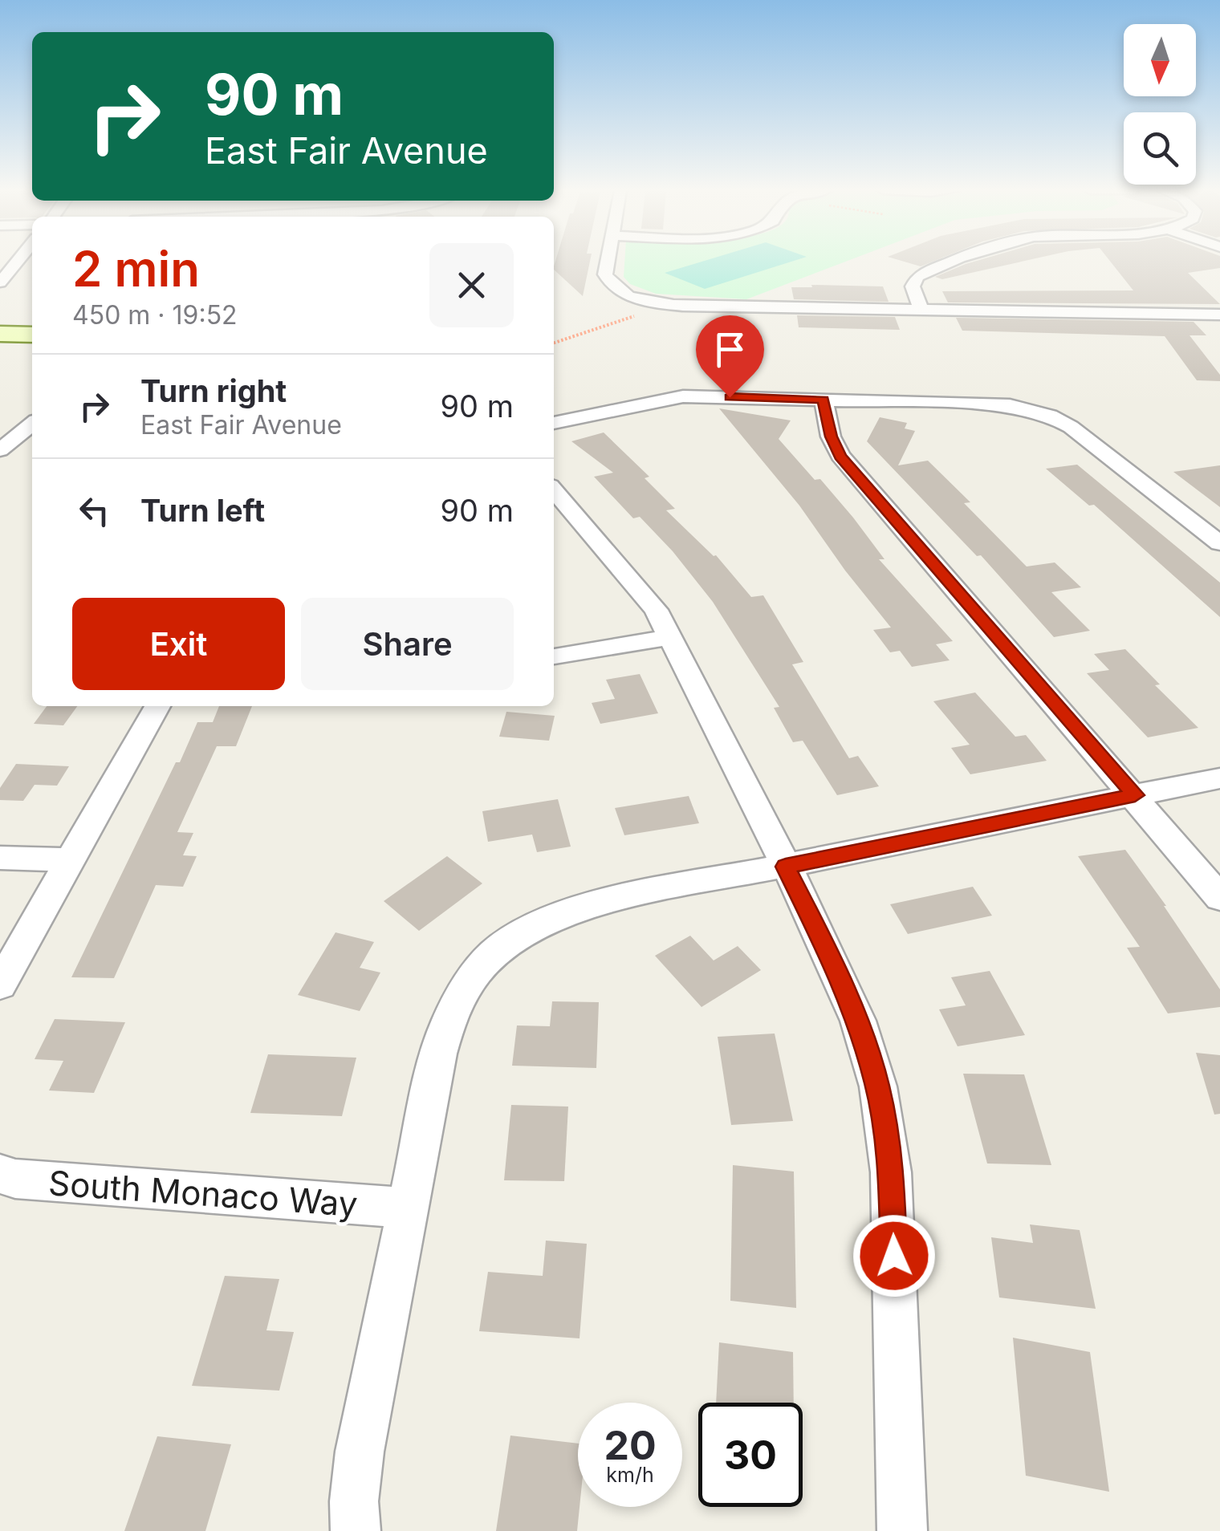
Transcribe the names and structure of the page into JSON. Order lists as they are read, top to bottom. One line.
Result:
{"streets":{"street":["South Monaco Way"]},"north":"bottom","page":{"turn":["90 m","East Fair Avenue"],"heading":["2 min","450 m · 19:52"],"list":[{"name":"Turn right","note":"East Fair Avenue","value":"90 m"},{"name":"Turn left","value":"90 m"}],"buttons":["Exit","Share"],"speed":"20 km/h","limit":"30"}}
